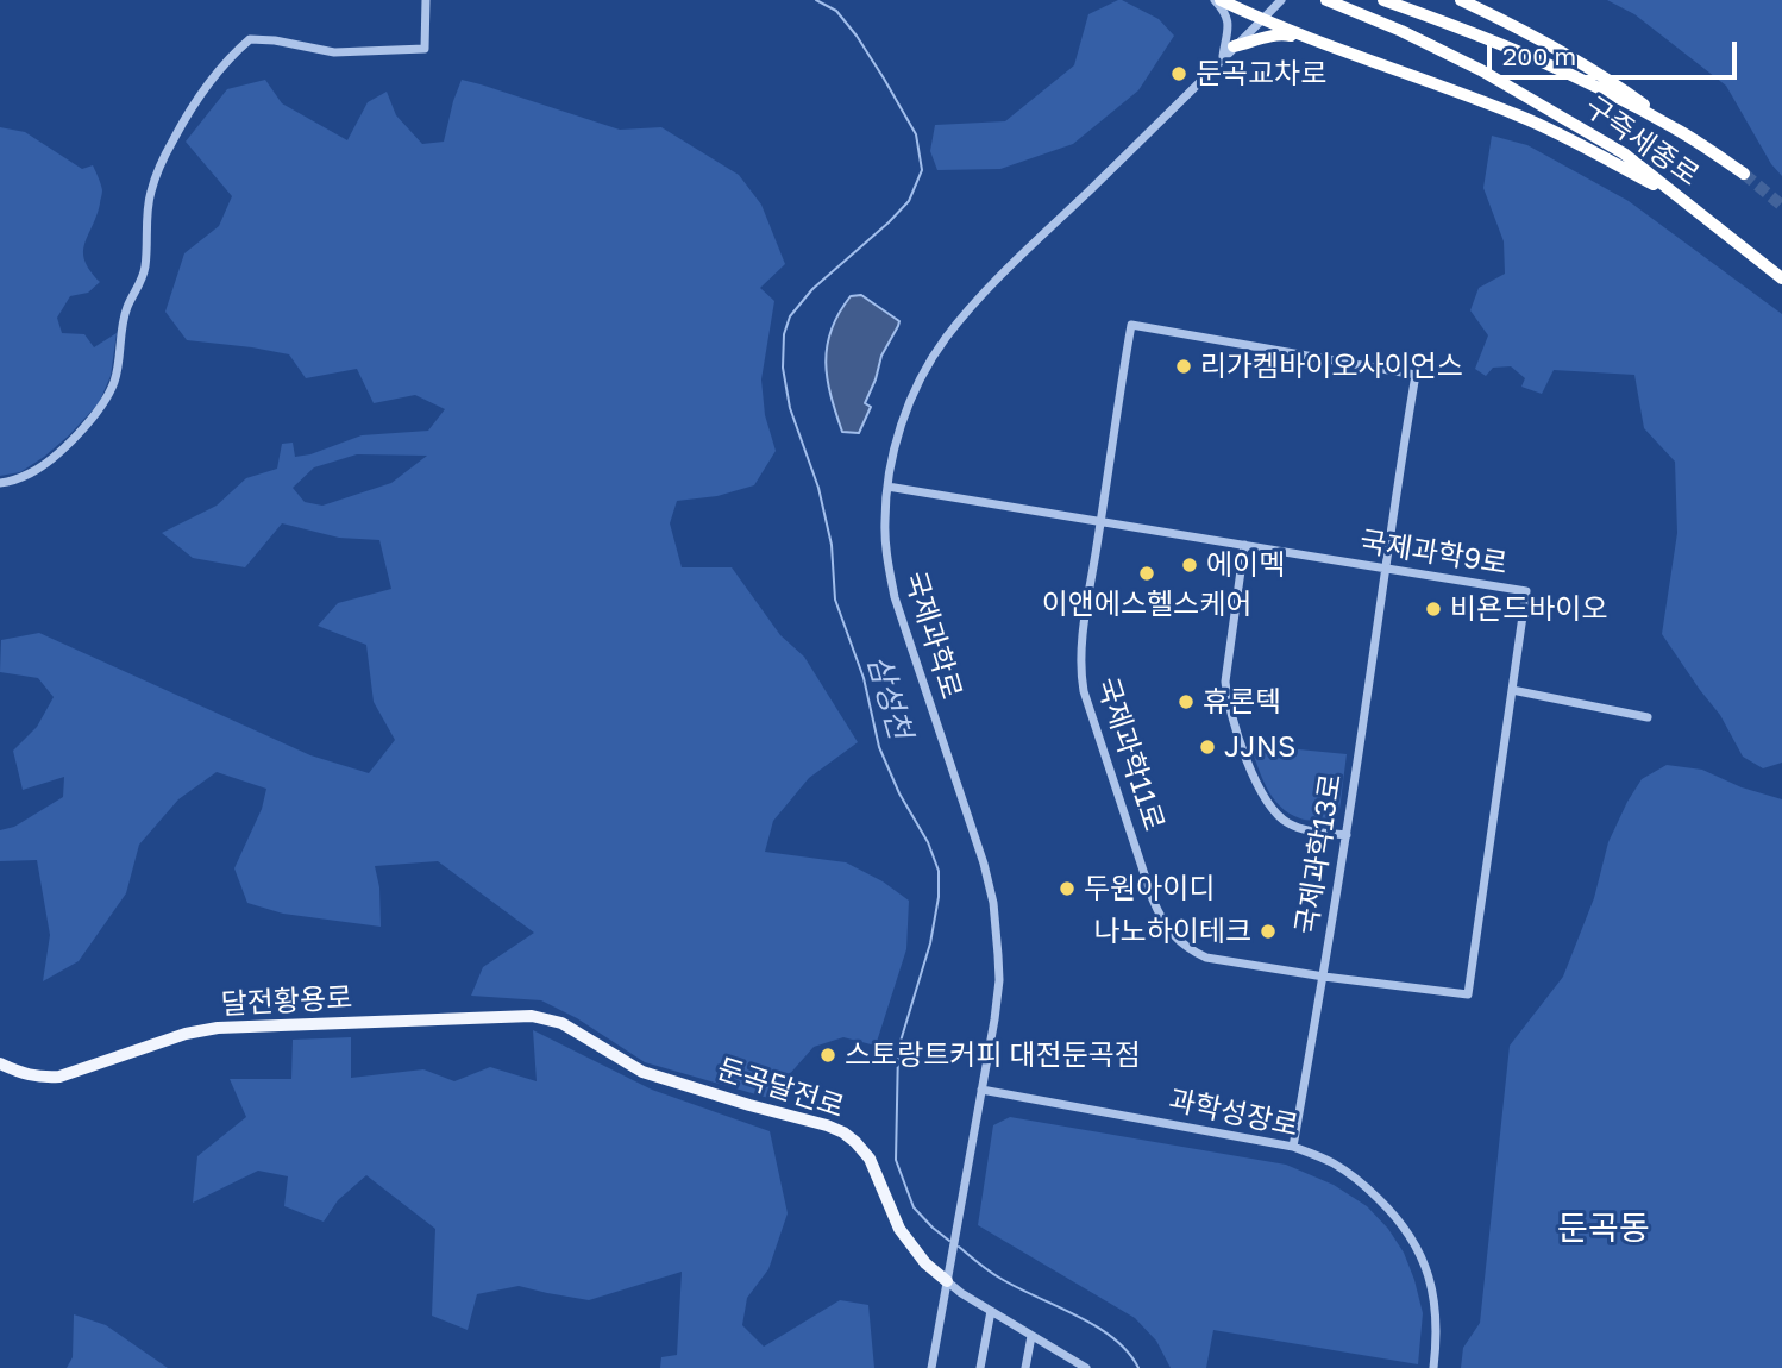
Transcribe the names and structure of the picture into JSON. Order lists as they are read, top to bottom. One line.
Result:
{"streets":{"highway":["구즉세종로"],"main road":["달전황용로","둔곡달전로"],"street":["국제과학9로","국제과학로","국제과학11로","국제과학13로","과학성장로"]},"crossings":[["국제과학9로","국제과학로"],["국제과학9로","국제과학11로"],["국제과학9로","국제과학13로"],["국제과학로","둔곡달전로"],["국제과학로","과학성장로"],["국제과학11로","국제과학13로"],["국제과학13로","과학성장로"],["달전황용로","둔곡달전로"]],"districts":["둔곡동"],"water":["삼성천"],"places":["둔곡교차로","리가켐바이오사이언스","에이멕","이앤에스헬스케어","비욘드바이오","휴론텍","JJNS","두원아이디","나노하이테크","스토랑트커피 대전둔곡점"],"scale_bar":"200 m"}
